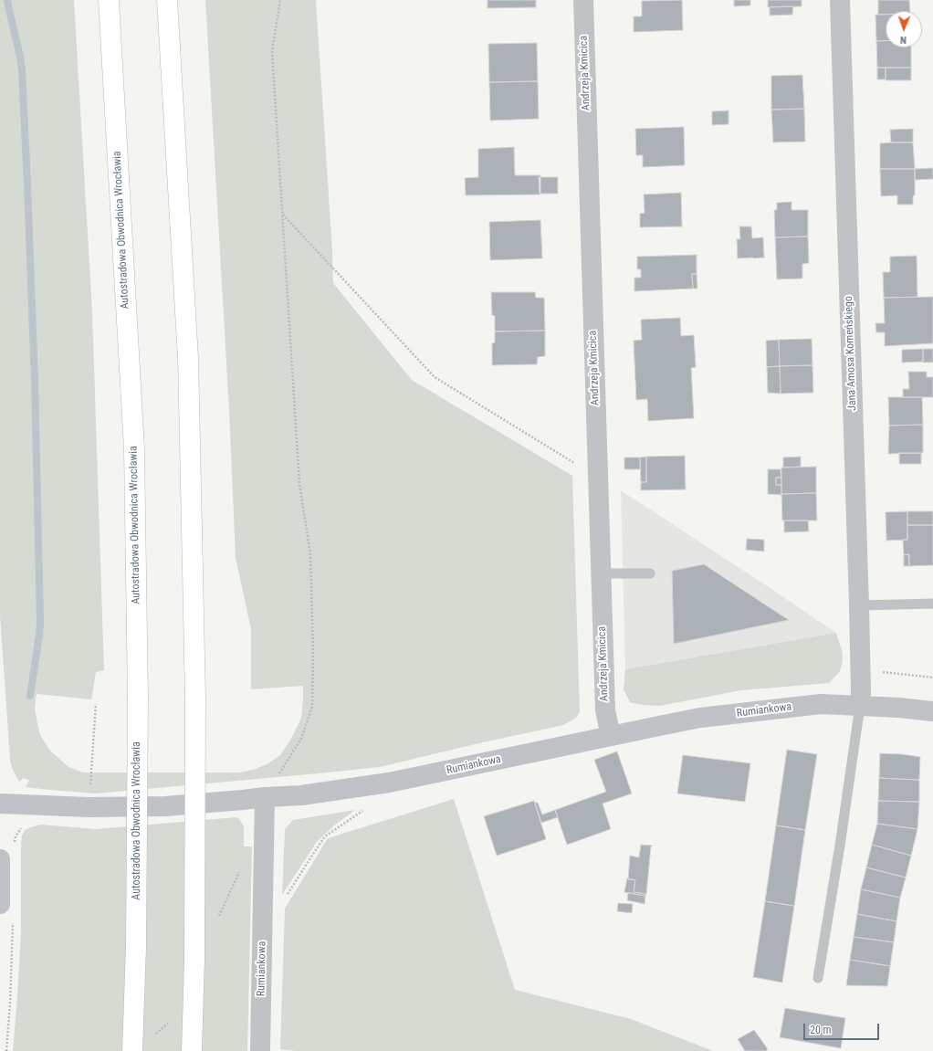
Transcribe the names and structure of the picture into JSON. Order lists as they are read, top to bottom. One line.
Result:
{"streets":{"highway":["Autostradowa Obwodnica Wrocławia"],"street":["Andrzeja Kmicica","Jana Amosa Komeńskiego","Rumiankowa"]},"crossings":[["Andrzeja Kmicica","Rumiankowa"],["Jana Amosa Komeńskiego","Rumiankowa"]],"scale_bar":"20 m","north":"bottom"}
